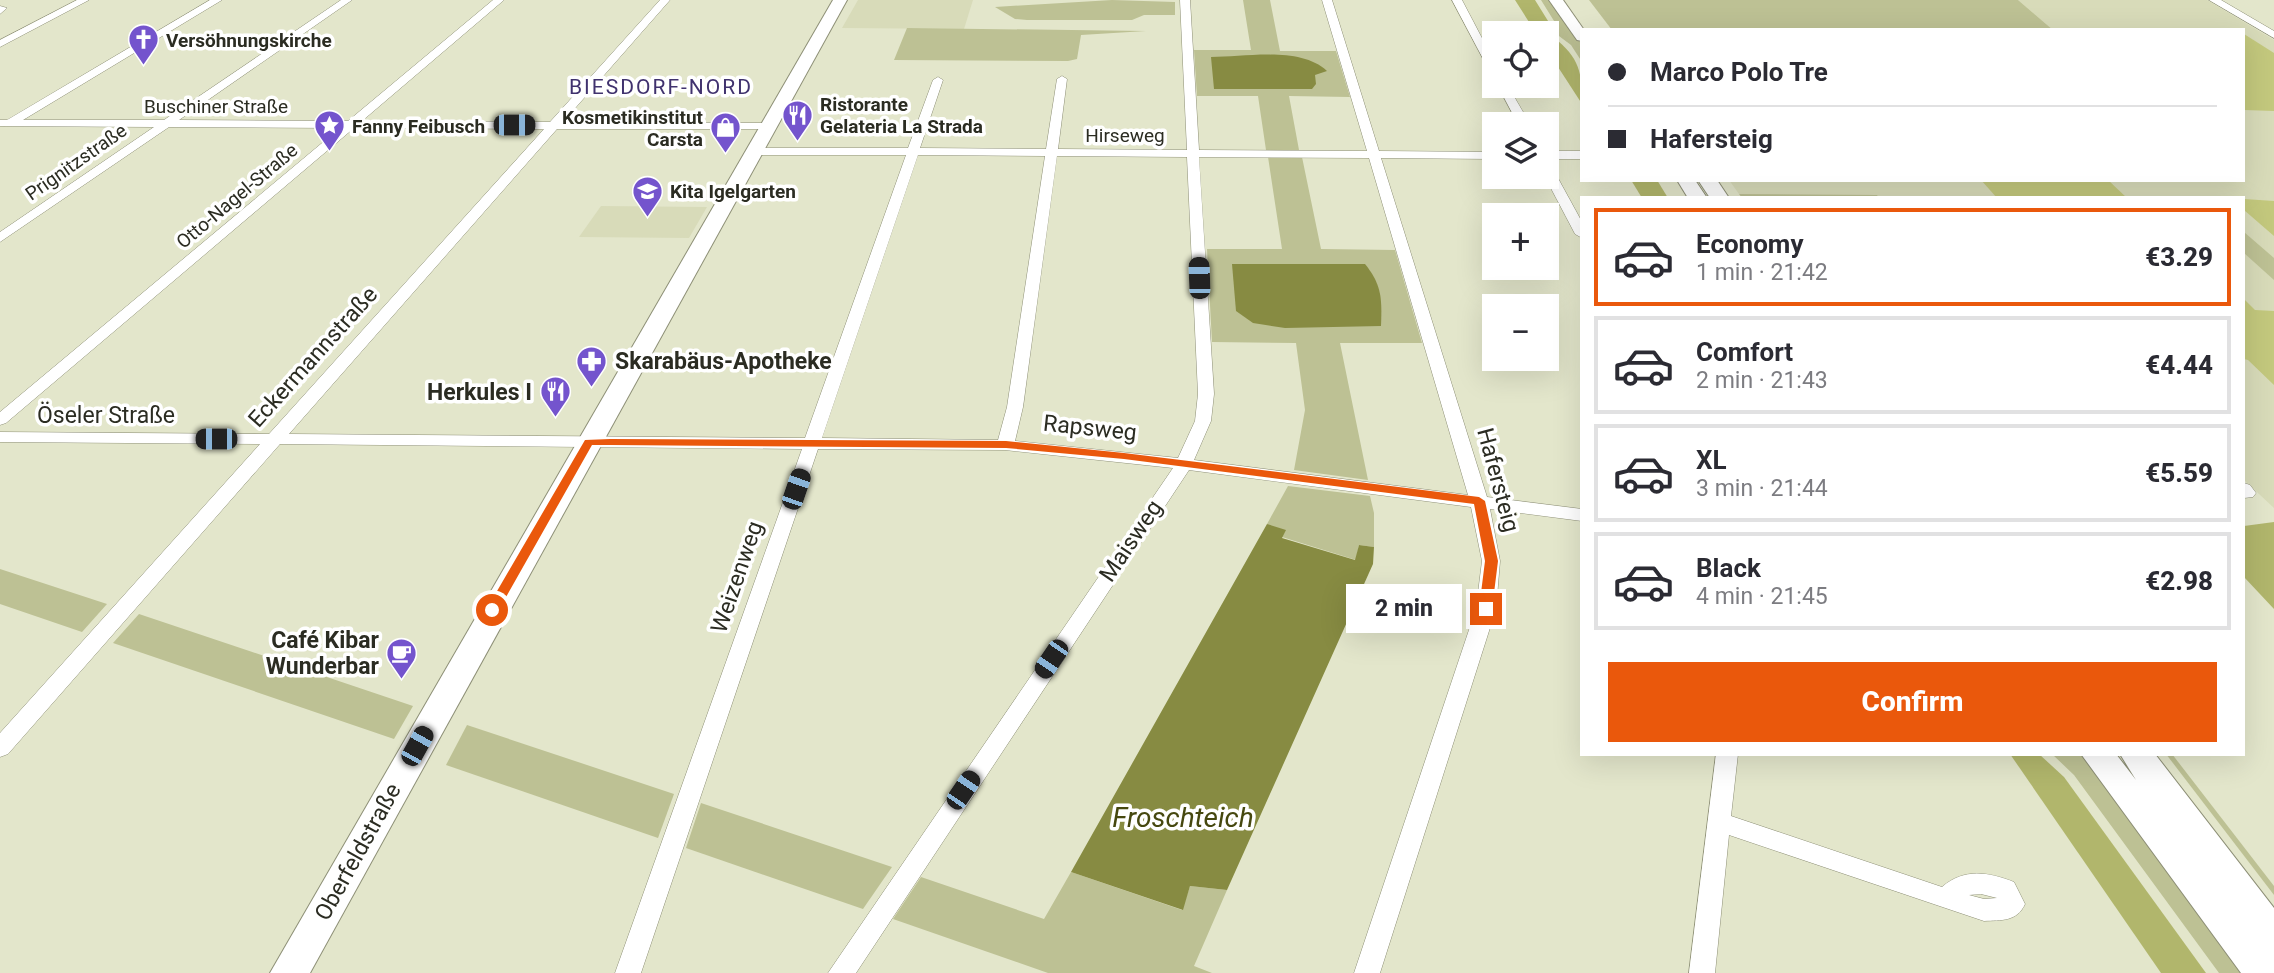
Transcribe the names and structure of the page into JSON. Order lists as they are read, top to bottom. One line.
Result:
{"streets":{"street":["Buschiner Straße","Hirseweg","Prignitzstraße","Otto-Nagel-Straße","Eckermannstraße","Öseler Straße","Rapsweg","Hafersteig","Maisweg","Weizenweg","Oberfeldstraße"]},"crossings":[["Buschiner Straße","Hirseweg"],["Buschiner Straße","Prignitzstraße"],["Buschiner Straße","Otto-Nagel-Straße"],["Buschiner Straße","Eckermannstraße"],["Buschiner Straße","Oberfeldstraße"],["Hirseweg","Hafersteig"],["Hirseweg","Maisweg"],["Hirseweg","Weizenweg"],["Hirseweg","Oberfeldstraße"],["Eckermannstraße","Öseler Straße"],["Öseler Straße","Rapsweg"],["Öseler Straße","Oberfeldstraße"],["Rapsweg","Hafersteig"],["Rapsweg","Maisweg"],["Rapsweg","Weizenweg"],["Rapsweg","Oberfeldstraße"]],"districts":["BIESDORF-NORD"],"water":["Froschteich"],"places":{"church":["Versöhnungskirche"],"restaurant":["Ristorante Gelateria La Strada","Herkules I"],"place":["Fanny Feibusch"],"shop":["Kosmetikinstitut Carsta"],"school or university":["Kita Igelgarten"],"pharmacy":["Skarabäus-Apotheke"],"cafe":["Café Kibar Wunderbar"]},"page":{"map_buttons":["+","−"],"banner":["Marco Polo Tre","Hafersteig"],"list":[{"name":"Economy","note":"1 min · 21:42","value":"€3.29"},{"name":"Comfort","note":"2 min · 21:43","value":"€4.44"},{"name":"XL","note":"3 min · 21:44","value":"€5.59"},{"name":"Black","note":"4 min · 21:45","value":"€2.98"}],"bubble":"2 min","buttons":"Confirm"}}
